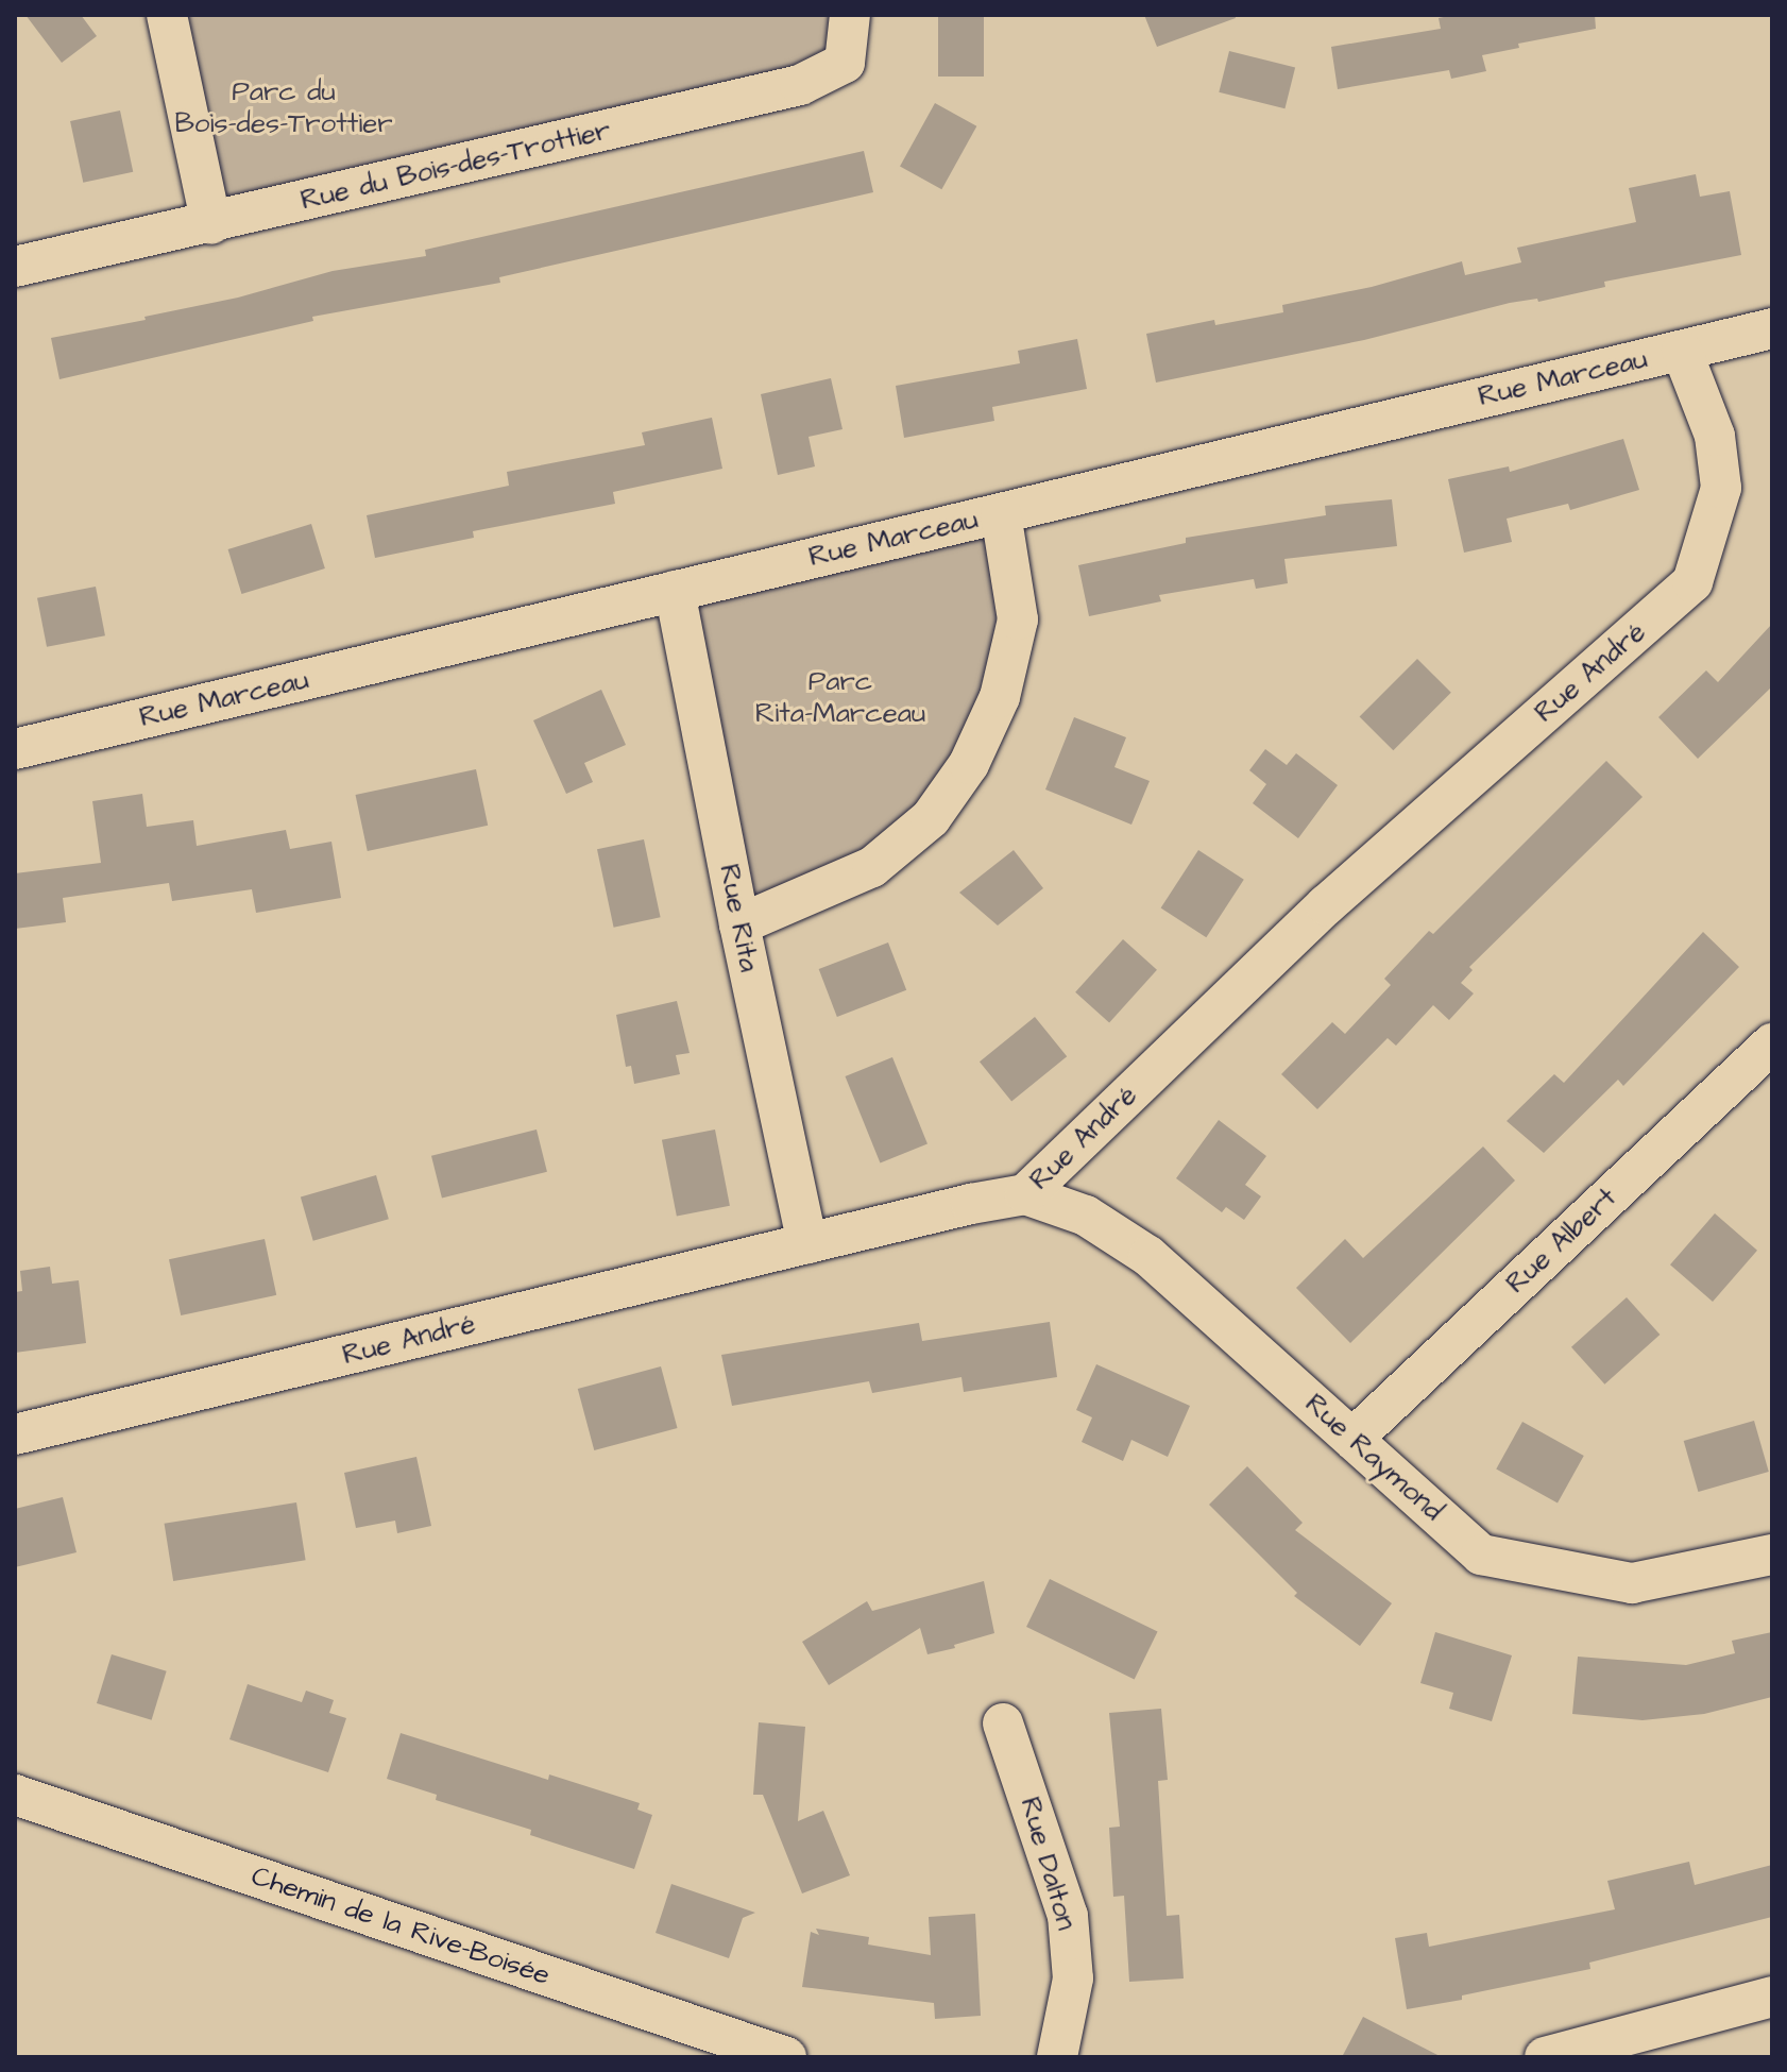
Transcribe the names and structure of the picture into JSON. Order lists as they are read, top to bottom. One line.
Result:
{"streets":{"street":["Rue du Bois-des-Trottier","Rue Marceau","Rue André","Rue Rita","Rue Albert","Rue Raymond","Rue Dalton","Chemin de la Rive-Boisée"]},"crossings":[["Rue Marceau","Rue André"],["Rue Marceau","Rue Rita"],["Rue André","Rue Rita"],["Rue André","Rue Raymond"],["Rue Albert","Rue Raymond"]],"parks":["Parc du Bois-des-Trottier","Parc Rita-Marceau"]}
